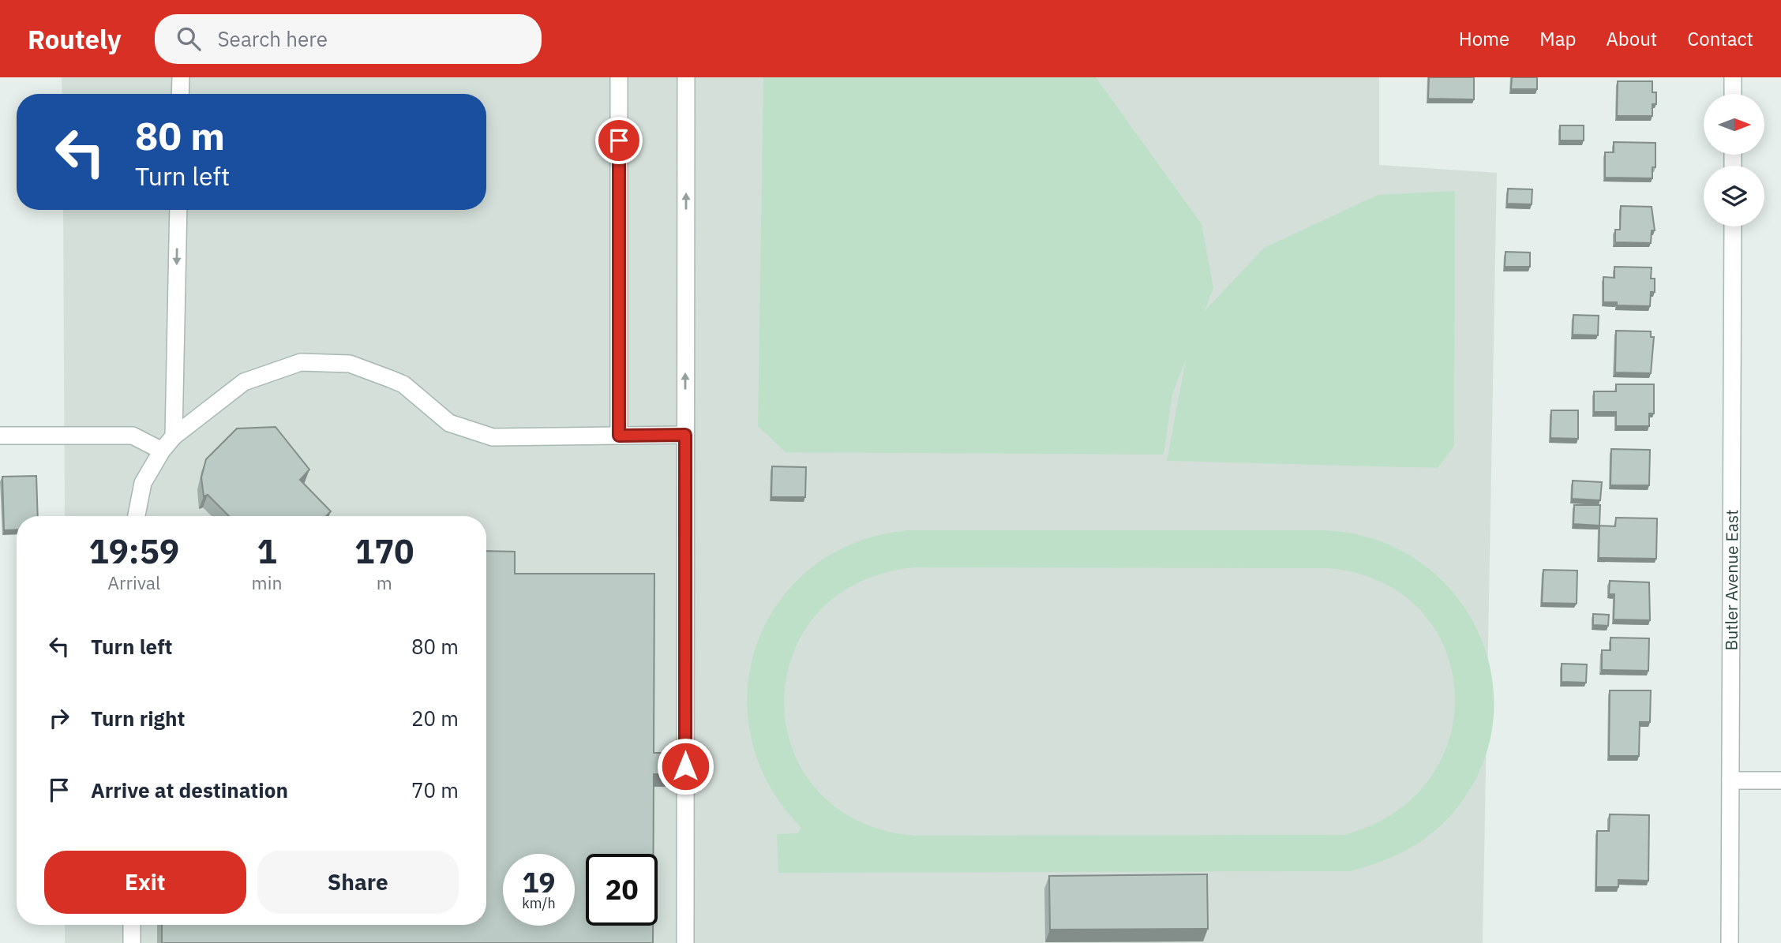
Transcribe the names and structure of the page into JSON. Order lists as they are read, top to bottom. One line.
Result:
{"streets":{"street":["Butler Avenue East"]},"north":"right","page":{"header":"Routely","search":"Search here","nav":["Home","Map","About","Contact"],"turn":["80 m","Turn left"],"eta":["19:59","Arrival","1","min","170","m"],"list":[{"name":"Turn left","value":"80 m"},{"name":"Turn right","value":"20 m"},{"name":"Arrive at destination","value":"70 m"}],"buttons":["Exit","Share"],"speed":"19 km/h","limit":"20"}}
